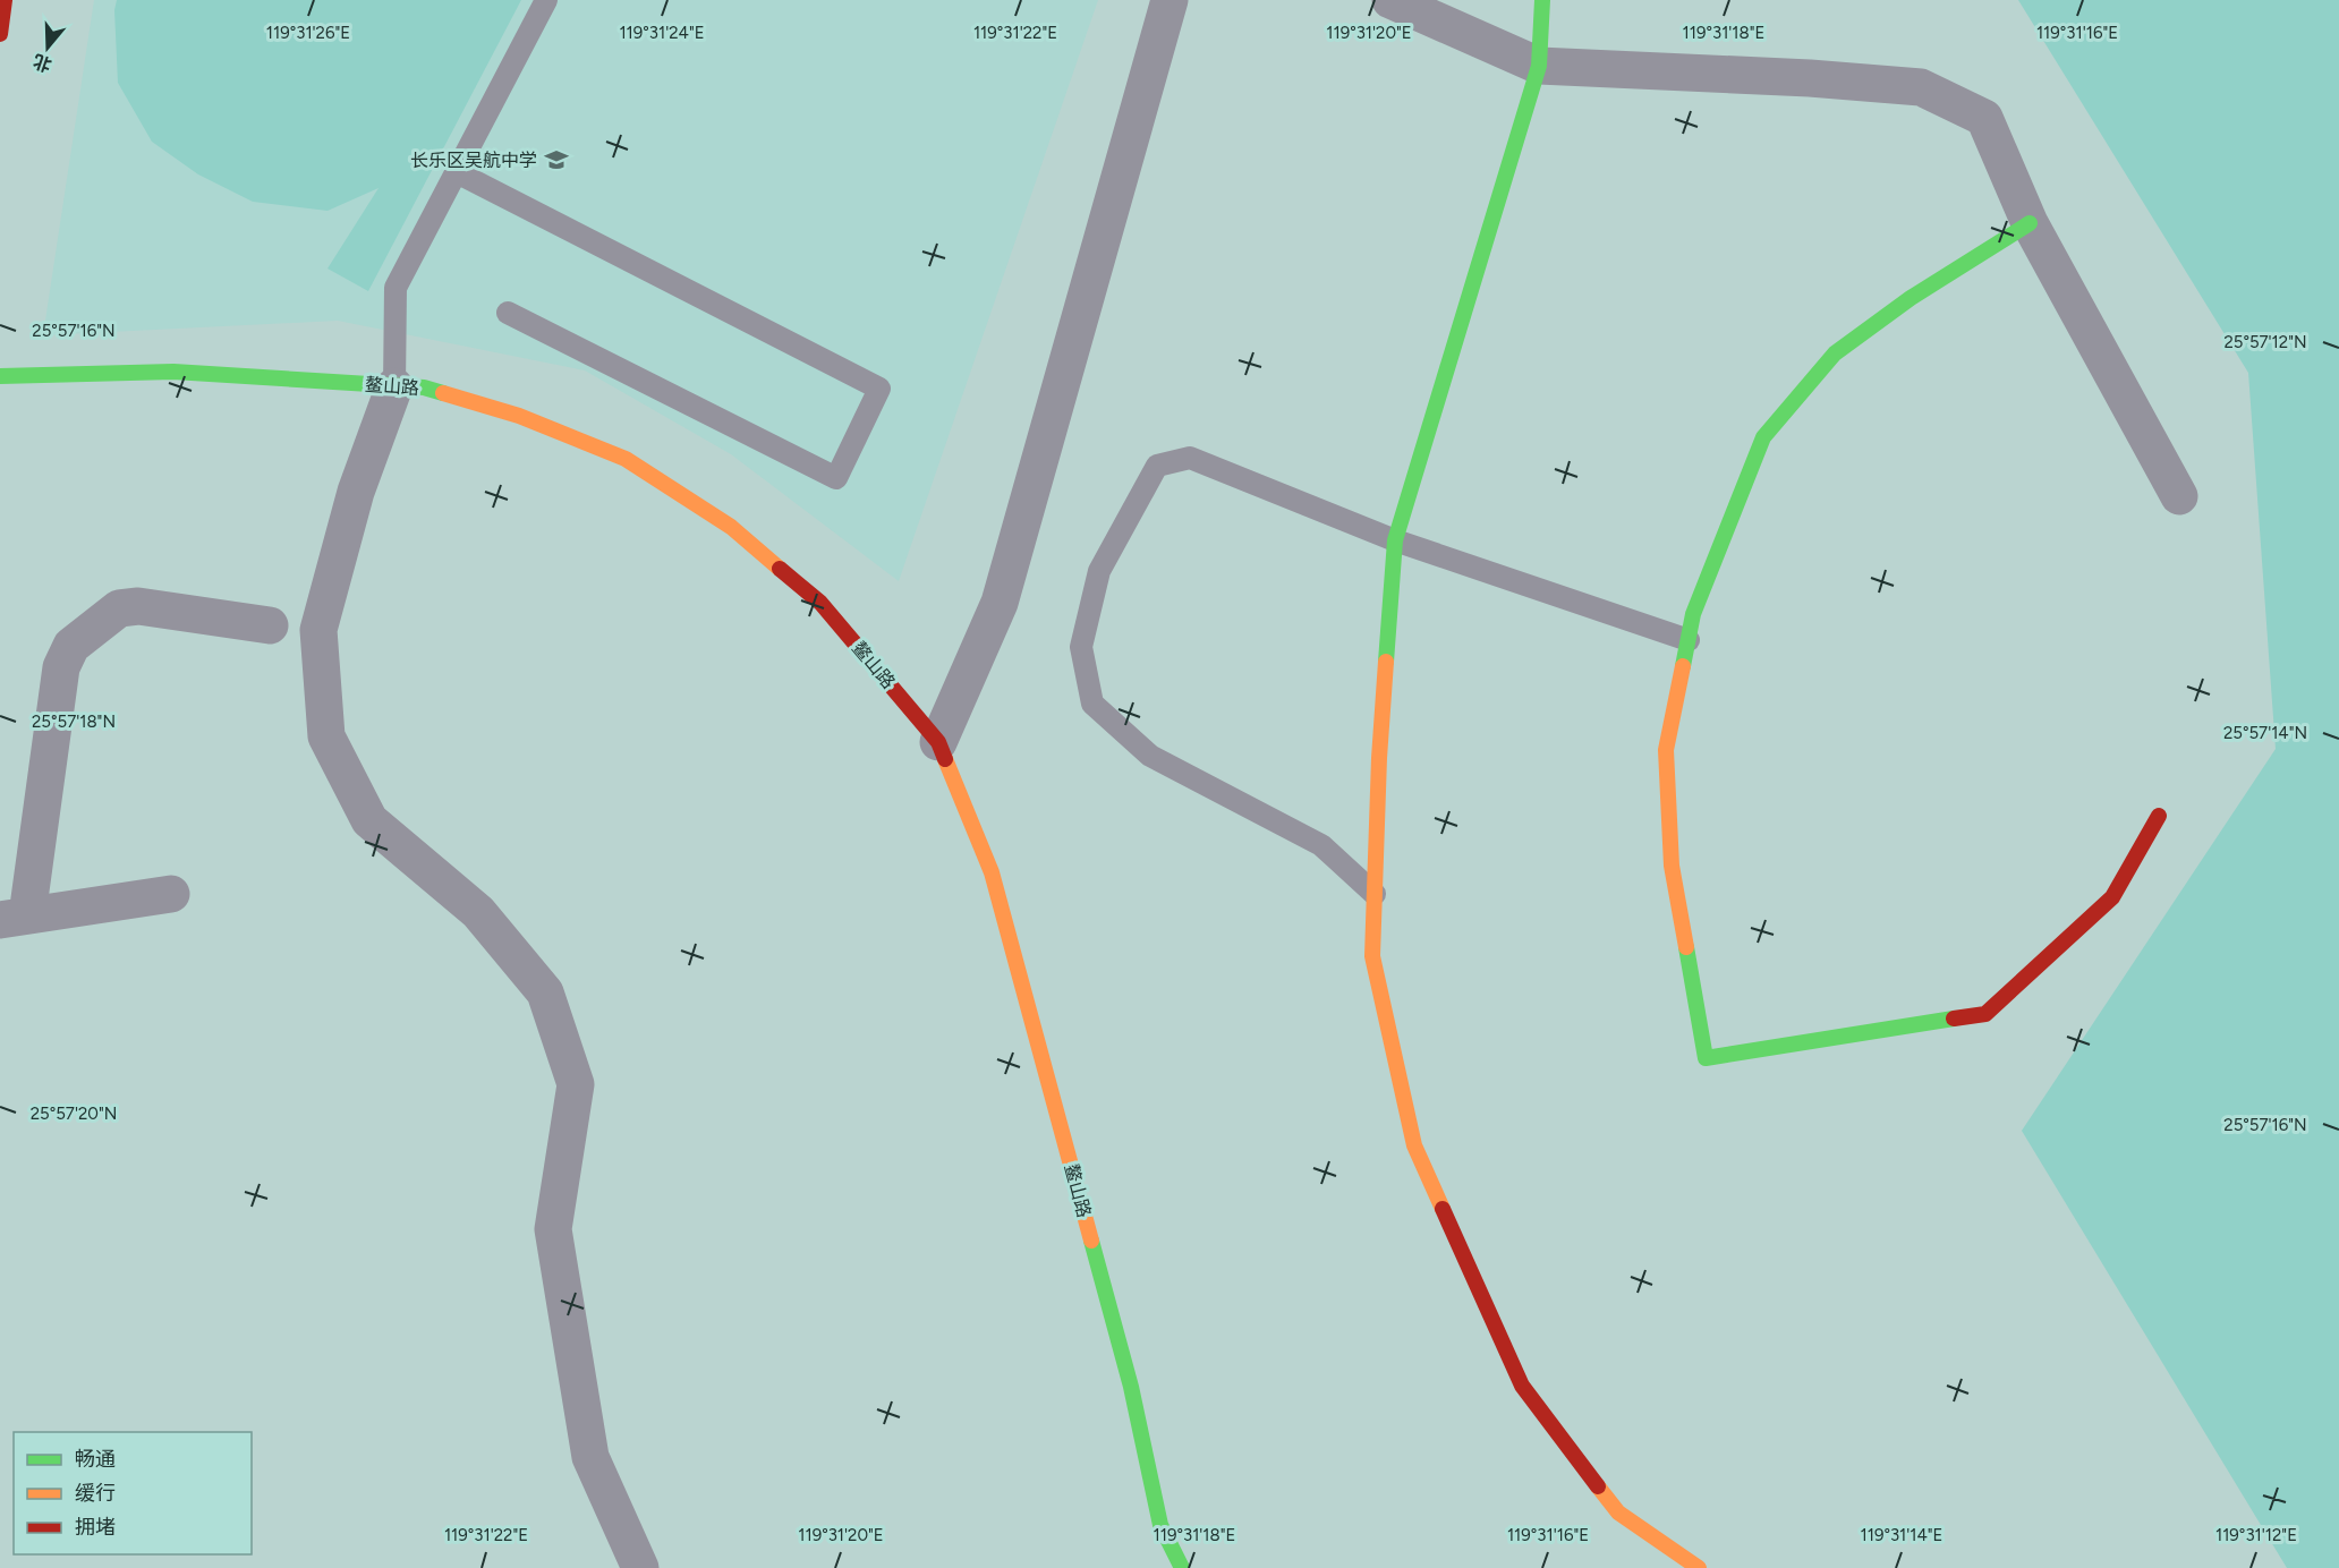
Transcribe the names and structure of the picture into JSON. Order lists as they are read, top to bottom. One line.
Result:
{"streets":{"street":["鳌山路"]},"places":{"school or university":["长乐区吴航中学"]},"legend":["畅通","缓行","拥堵"],"north":"bottom","coordinates":["119°31'24\"E","119°31'22\"E","119°31'20\"E","119°31'18\"E","119°31'16\"E","119°31'26\"E","25°57'16\"N","25°57'12\"N","25°57'18\"N","25°57'14\"N","25°57'20\"N","119°31'14\"E","119°31'12\"E"]}
